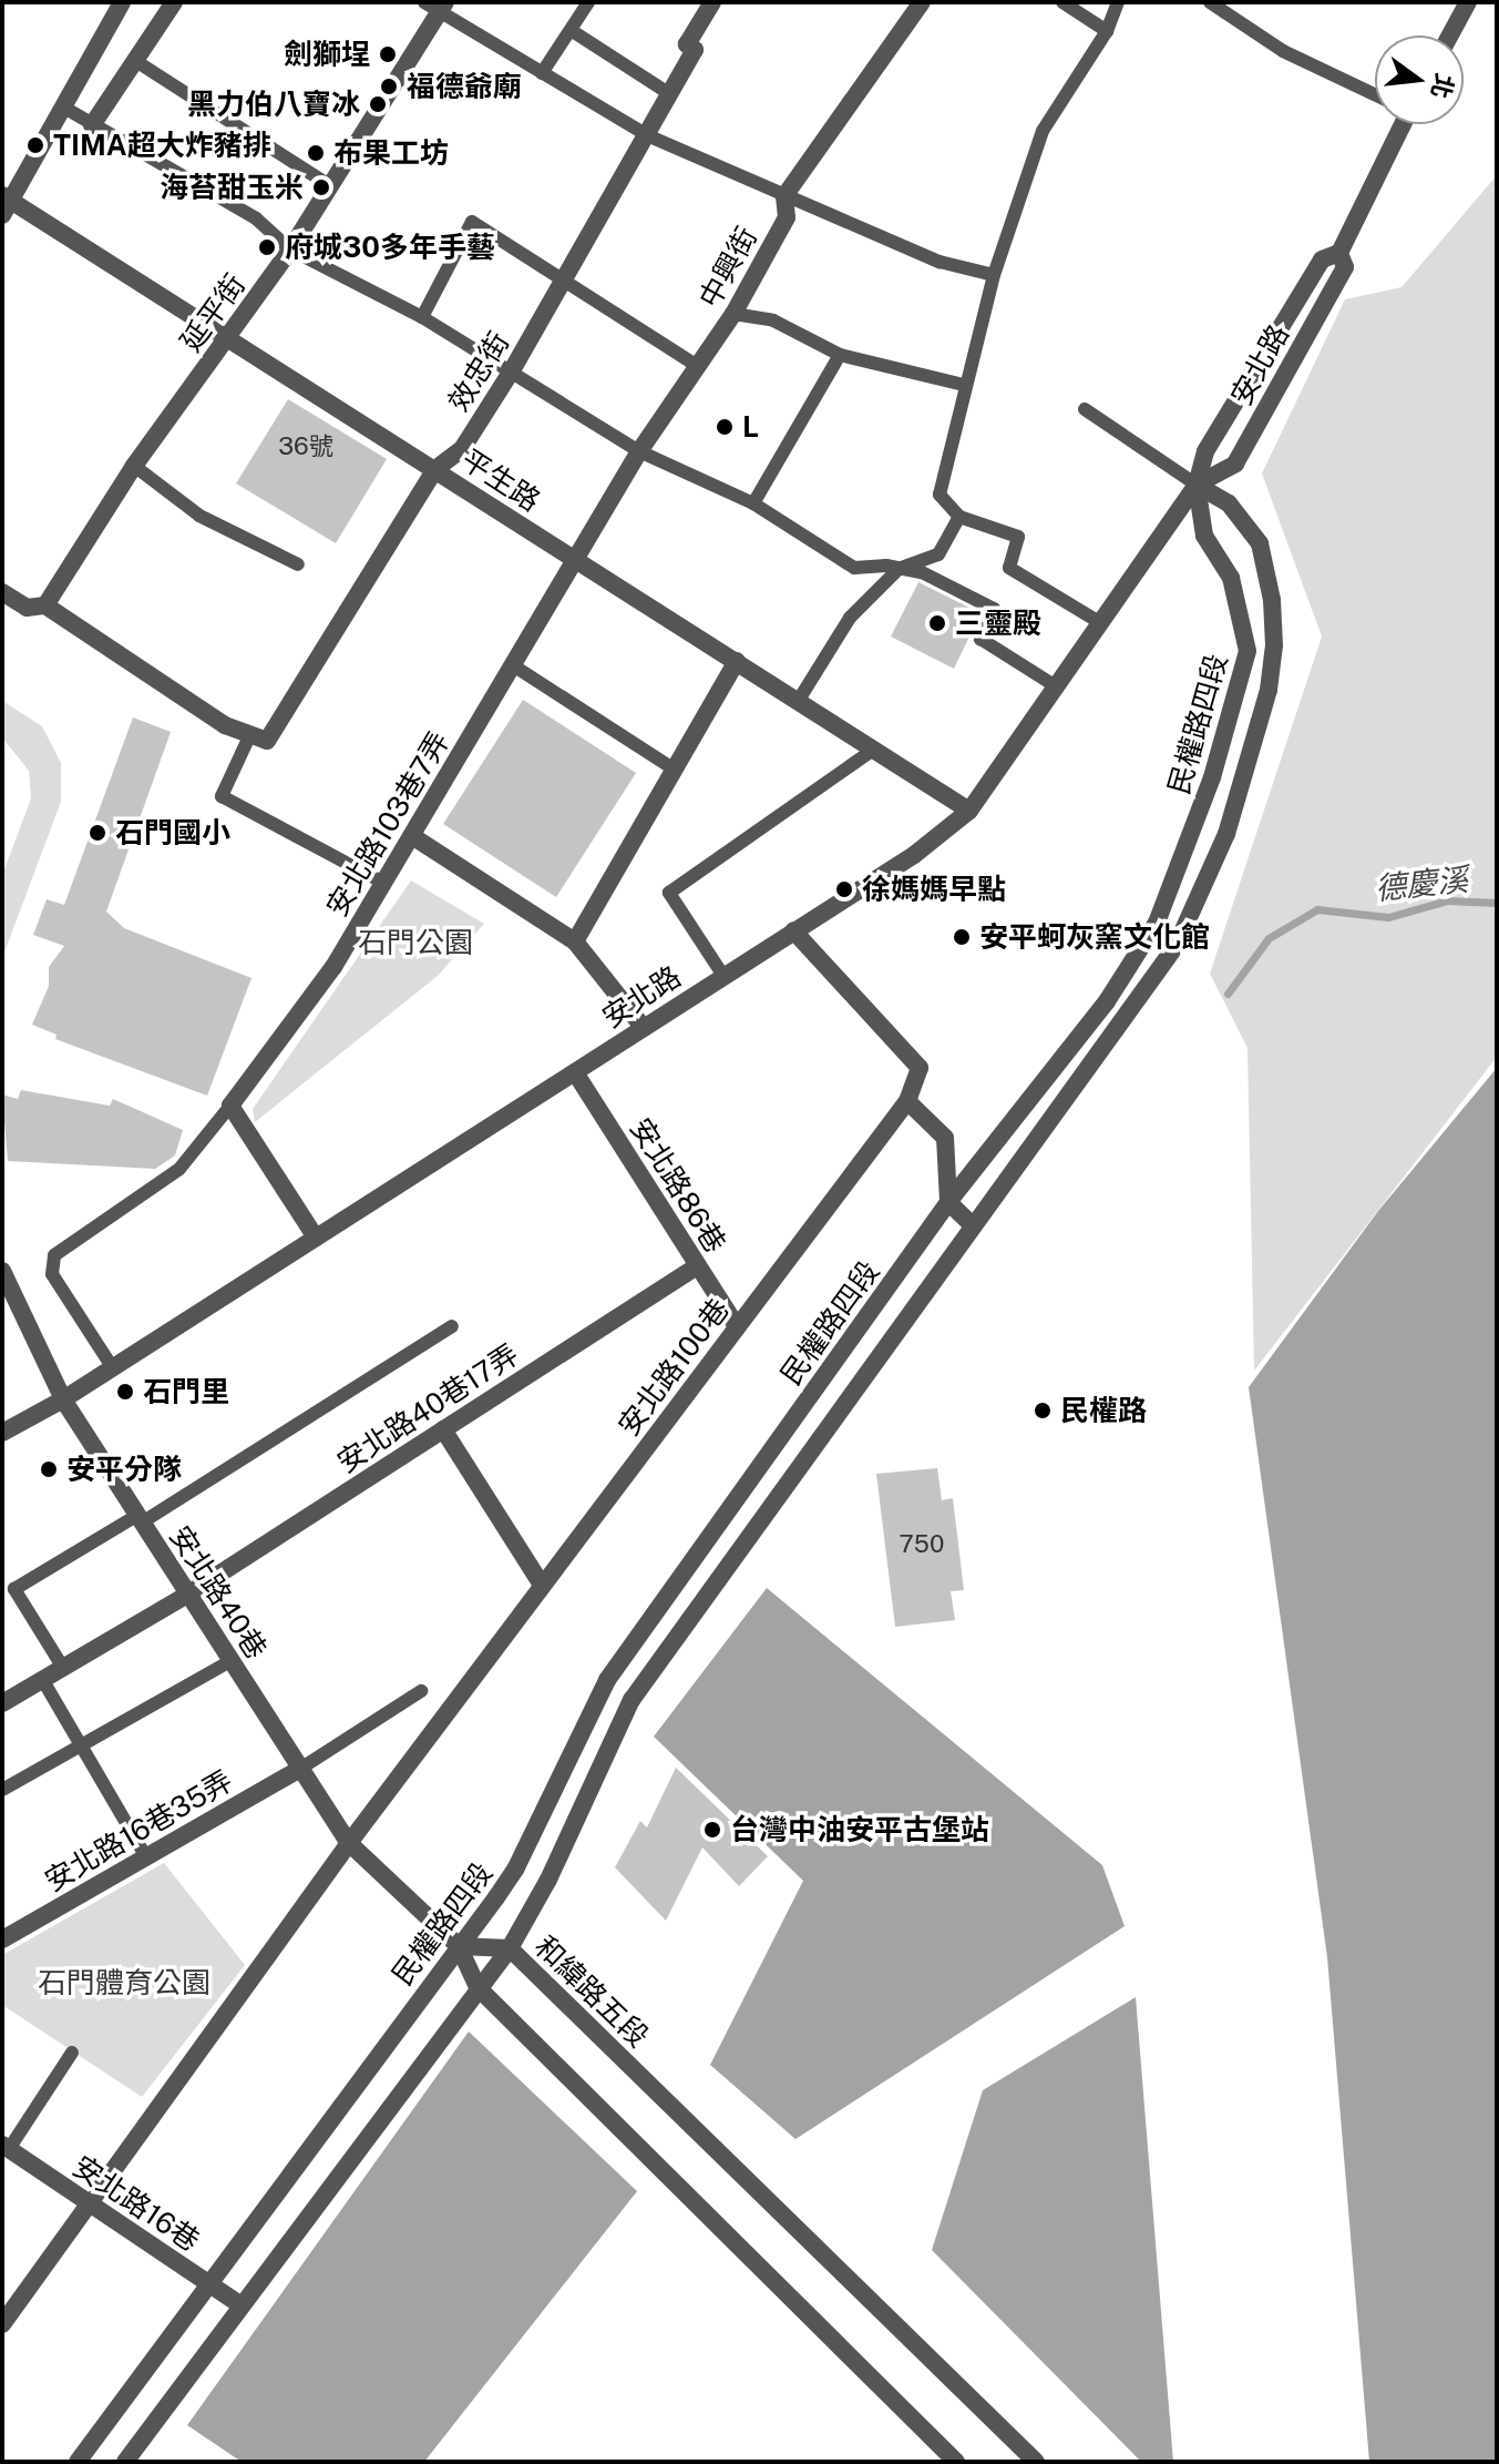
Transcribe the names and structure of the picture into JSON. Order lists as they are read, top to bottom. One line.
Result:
{"streets":{"street":["中興街","延平街","安北路","效忠街","平生路","民權路四段","安北路103巷7弄","安北路86巷","安北路100巷","安北路40巷17弄","安北路40巷","安北路16巷35弄","和緯路五段","安北路16巷"]},"crossings":[["中興街","平生路"],["中興街","安北路103巷7弄"],["延平街","平生路"],["安北路","平生路"],["安北路","民權路四段"],["安北路","安北路86巷"],["安北路","安北路100巷"],["安北路","安北路40巷"],["效忠街","平生路"],["平生路","安北路103巷7弄"],["民權路四段","安北路40巷"],["民權路四段","和緯路五段"],["民權路四段","安北路16巷"],["安北路86巷","安北路100巷"],["安北路86巷","安北路40巷17弄"],["安北路100巷","安北路40巷"],["安北路100巷","安北路16巷"],["安北路40巷17弄","安北路40巷"],["安北路40巷","安北路16巷35弄"],["安北路40巷","和緯路五段"]],"water":["德慶溪"],"parks":["石門公園","石門體育公園"],"places":["劍獅埕","福德爺廟","黑力伯八寶冰","TIMA超大炸豬排","布果工坊","海苔甜玉米","府城30多年手藝","L","三靈殿","石門國小","徐媽媽早點","安平蚵灰窯文化館","石門里","民權路","安平分隊","台灣中油安平古堡站"],"house_numbers":["36號","750"],"north":"right"}
